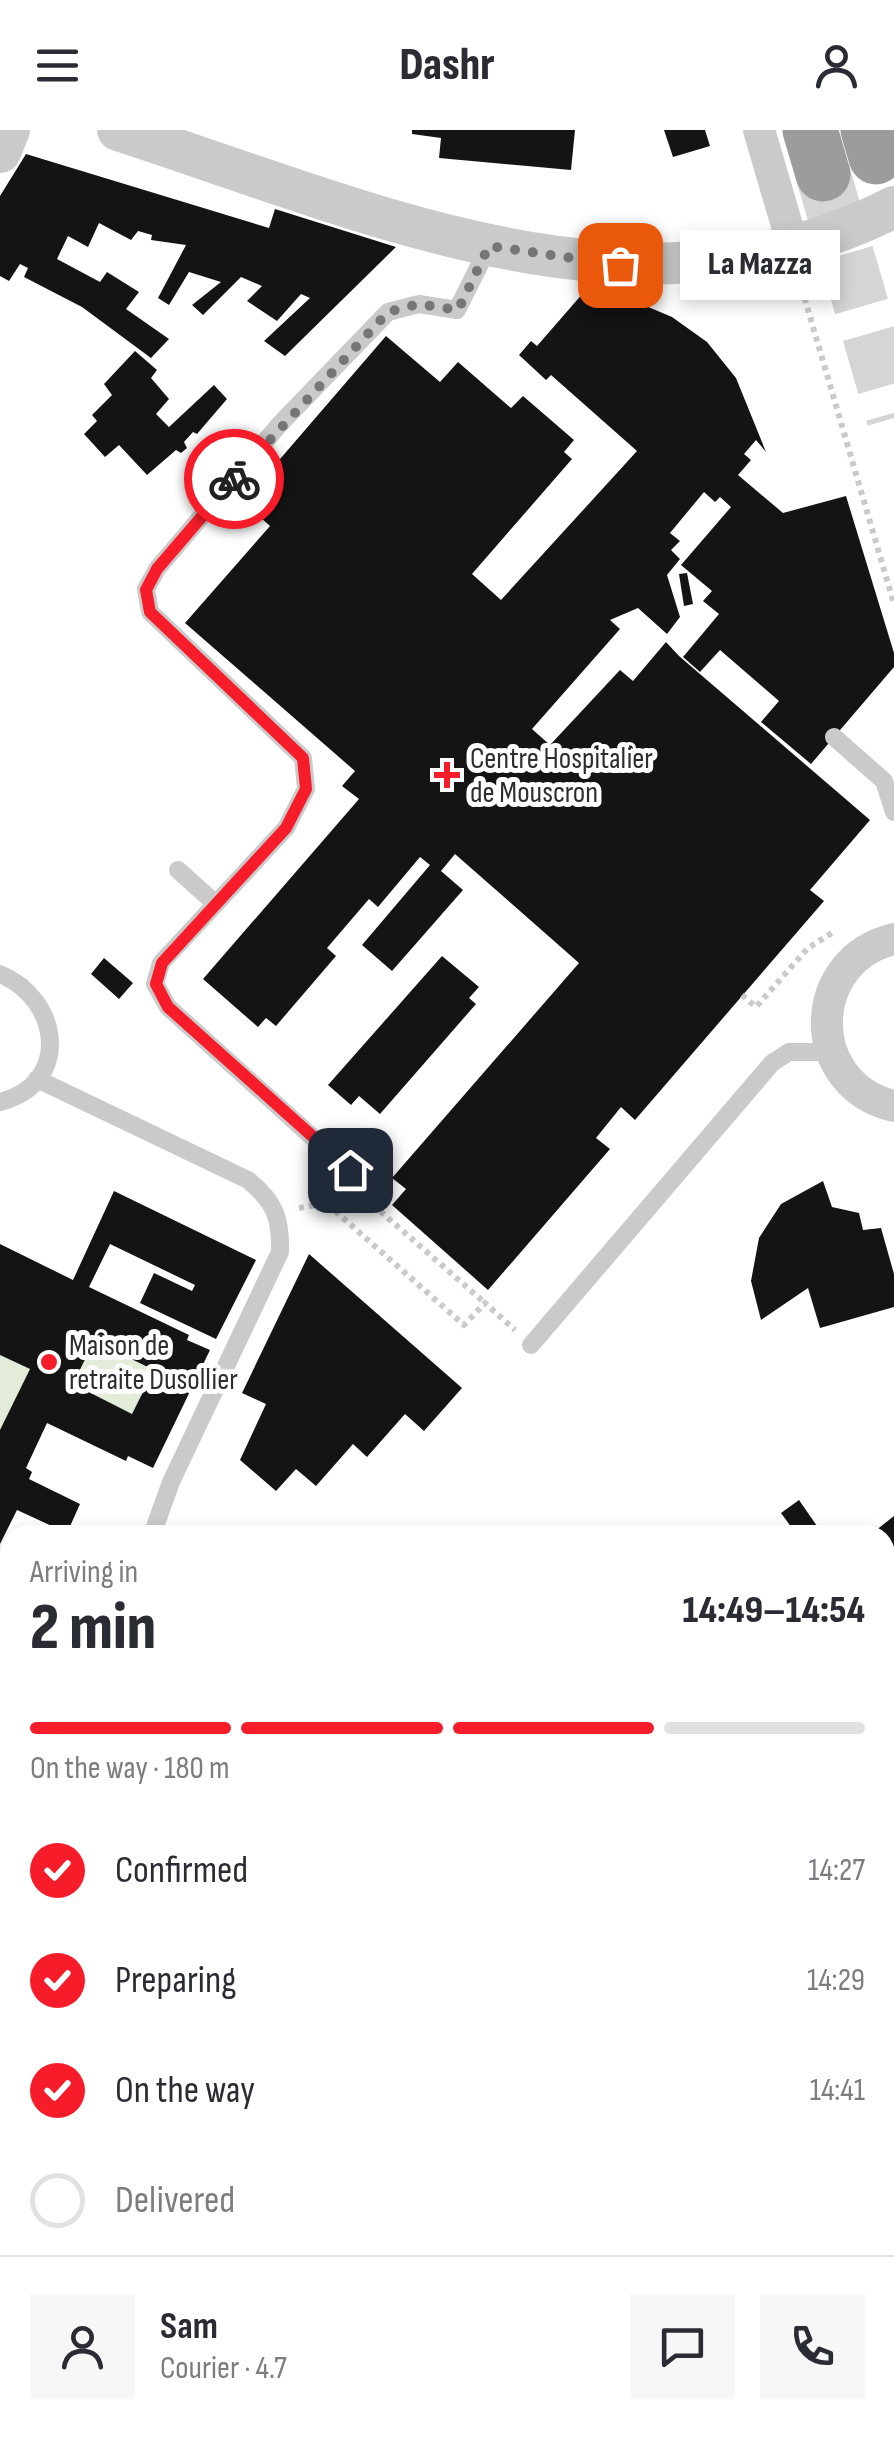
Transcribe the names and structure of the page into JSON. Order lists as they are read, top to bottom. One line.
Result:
{"places":{"other":["La Mazza","Maison de retraite Dusollier"],"health":["Centre Hospitalier de Mouscron"]},"page":{"header":"Dashr","bubble":"La Mazza","heading":["2 min","Arriving in","14:49–14:54"],"panel":["Sam","Courier · 4.7"],"bar":"On the way · 180 m","list":[["Confirmed","14:27"],["Preparing","14:29"],["On the way","14:41"],"Delivered"]}}
